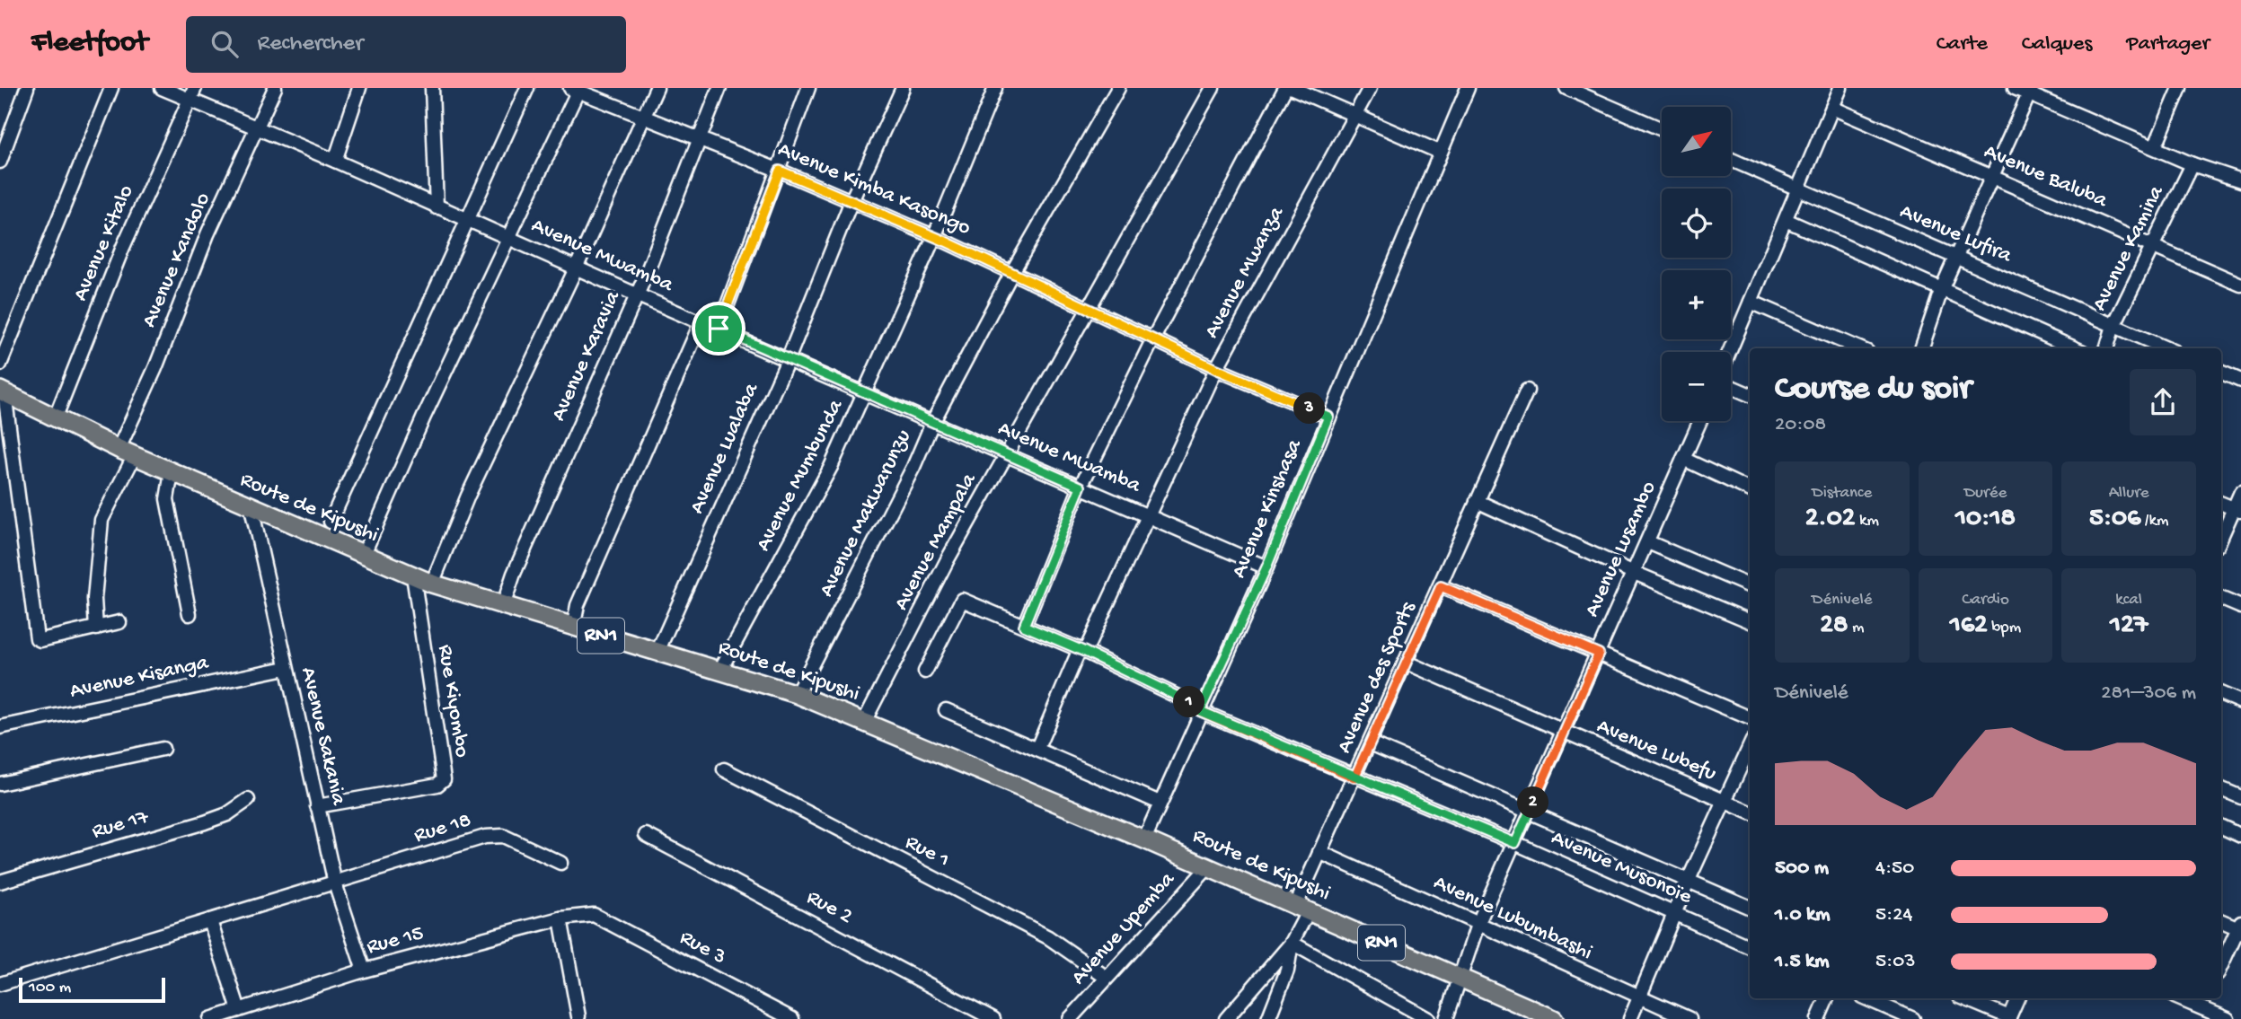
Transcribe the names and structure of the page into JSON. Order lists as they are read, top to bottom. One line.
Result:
{"streets":{"highway":["Route de Kipushi","RN1"],"street":["Avenue Baluba","Avenue Kimba Kasongo","Avenue Lufira","Avenue Kitalo","Avenue Kamina","Avenue Mwamba","Avenue Kandolo","Avenue Mwanza","Avenue Karavia","Avenue Lualaba","Avenue Mumbunda","Avenue Kinshasa","Avenue Makwarunzu","Avenue Mampala","Avenue Lusambo","Avenue Kisanga","Avenue des Sports","Rue Kiyombo","Avenue Sakania","Avenue Lubefu","Rue 17","Rue 18","Rue 1","Avenue Musonoïe","Rue 2","Avenue Lubumbashi","Avenue Upemba","Rue 15","Rue 3"]},"crossings":[["Avenue Baluba","Avenue Kamina"],["Avenue Kimba Kasongo","Avenue Mwanza"],["Avenue Kimba Kasongo","Avenue Karavia"],["Avenue Kimba Kasongo","Avenue Lualaba"],["Avenue Kimba Kasongo","Avenue Mumbunda"],["Avenue Kimba Kasongo","Avenue Kinshasa"],["Avenue Kimba Kasongo","Avenue Makwarunzu"],["Avenue Kimba Kasongo","Avenue Mampala"],["Avenue Lufira","Avenue Kamina"],["Avenue Kitalo","Avenue Mwamba"],["Avenue Kitalo","Route de Kipushi"],["Avenue Mwamba","Avenue Kandolo"],["Avenue Mwamba","Avenue Mwanza"],["Avenue Mwamba","Avenue Karavia"],["Avenue Mwamba","Avenue Lualaba"],["Avenue Mwamba","Avenue Mumbunda"],["Avenue Mwamba","Avenue Kinshasa"],["Avenue Mwamba","Avenue Makwarunzu"],["Avenue Mwamba","Avenue Mampala"],["Avenue Kandolo","Route de Kipushi"],["Avenue Mwanza","Avenue Musonoïe"],["Avenue Karavia","Route de Kipushi"],["Avenue Lualaba","Route de Kipushi"],["Avenue Mumbunda","Route de Kipushi"],["Route de Kipushi","Avenue Kinshasa"],["Route de Kipushi","Avenue Makwarunzu"],["Route de Kipushi","Avenue Mampala"],["Route de Kipushi","Avenue Lusambo"],["Route de Kipushi","Avenue des Sports"],["Route de Kipushi","Rue Kiyombo"],["Route de Kipushi","Avenue Sakania"],["Route de Kipushi","Avenue Upemba"],["Avenue Kinshasa","Avenue Musonoïe"],["Avenue Lusambo","Avenue Lubefu"],["Avenue Lusambo","Avenue Musonoïe"],["Avenue Lusambo","Avenue Lubumbashi"],["Avenue Kisanga","Avenue Sakania"],["Avenue des Sports","Avenue Lubefu"],["Avenue des Sports","Avenue Musonoïe"],["Avenue des Sports","Avenue Lubumbashi"],["Rue Kiyombo","Avenue Sakania"],["Avenue Sakania","Rue 18"],["Avenue Sakania","Rue 15"],["Rue 1","Avenue Upemba"],["Rue 15","Rue 3"]],"scale_bar":"100 m","north":"top right","page":{"header":"Fleetfoot","search":"Rechercher","nav":["Carte","Calques","Partager"],"map_buttons":["+","−"],"heading":["Course du soir","20:08"],"pins":["3","1","2"],"stats":[["Distance","2.02 km"],["Durée","10:18"],["Allure","5:06 /km"],["Dénivelé","28 m"],["Cardio","162 bpm"],["kcal","127"]],"chart":["Dénivelé","281–306 m"],"list":[{"name":"500 m","note":"4:50"},{"name":"1.0 km","note":"5:24"},{"name":"1.5 km","note":"5:03"}],"scale":"100 m"}}
